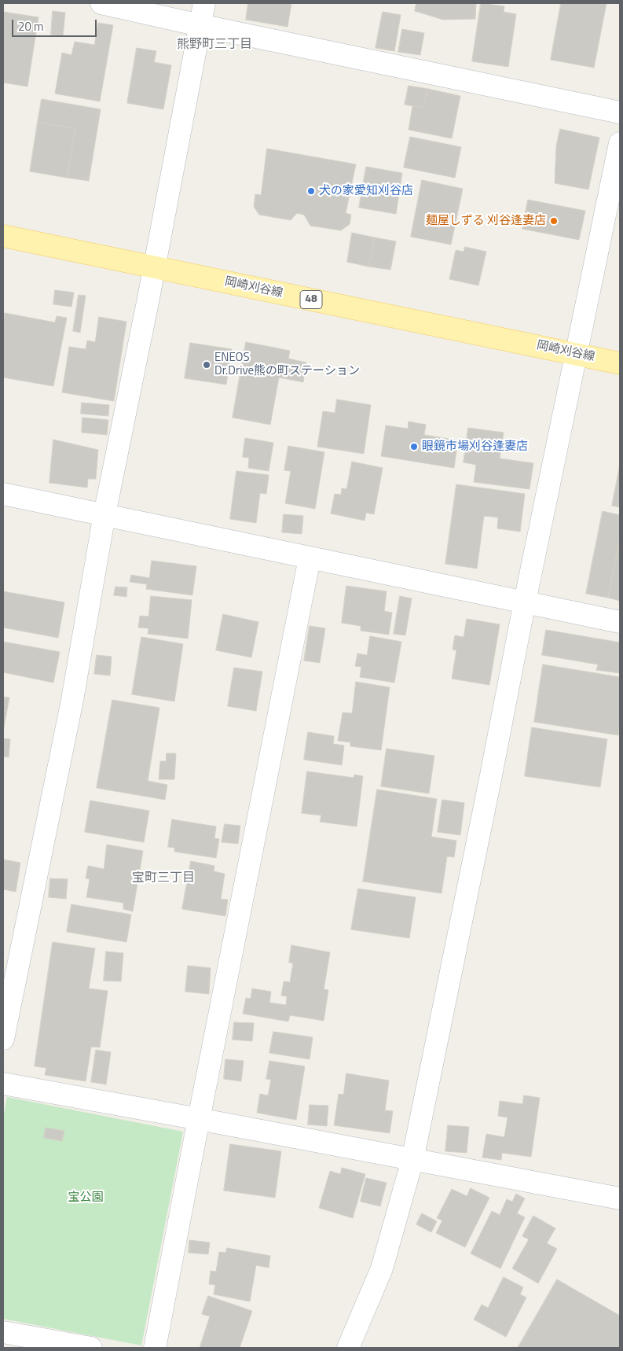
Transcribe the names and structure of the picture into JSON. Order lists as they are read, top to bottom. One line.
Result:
{"streets":{"main road":["岡崎刈谷線","48"]},"districts":["熊野町三丁目","宝町三丁目"],"parks":["宝公園"],"places":["犬の家愛知刈谷店","麺屋しずる 刈谷逢妻店","ENEOS Dr.Drive熊の町ステーション","眼鏡市場刈谷逢妻店"],"scale_bar":"20 m"}
